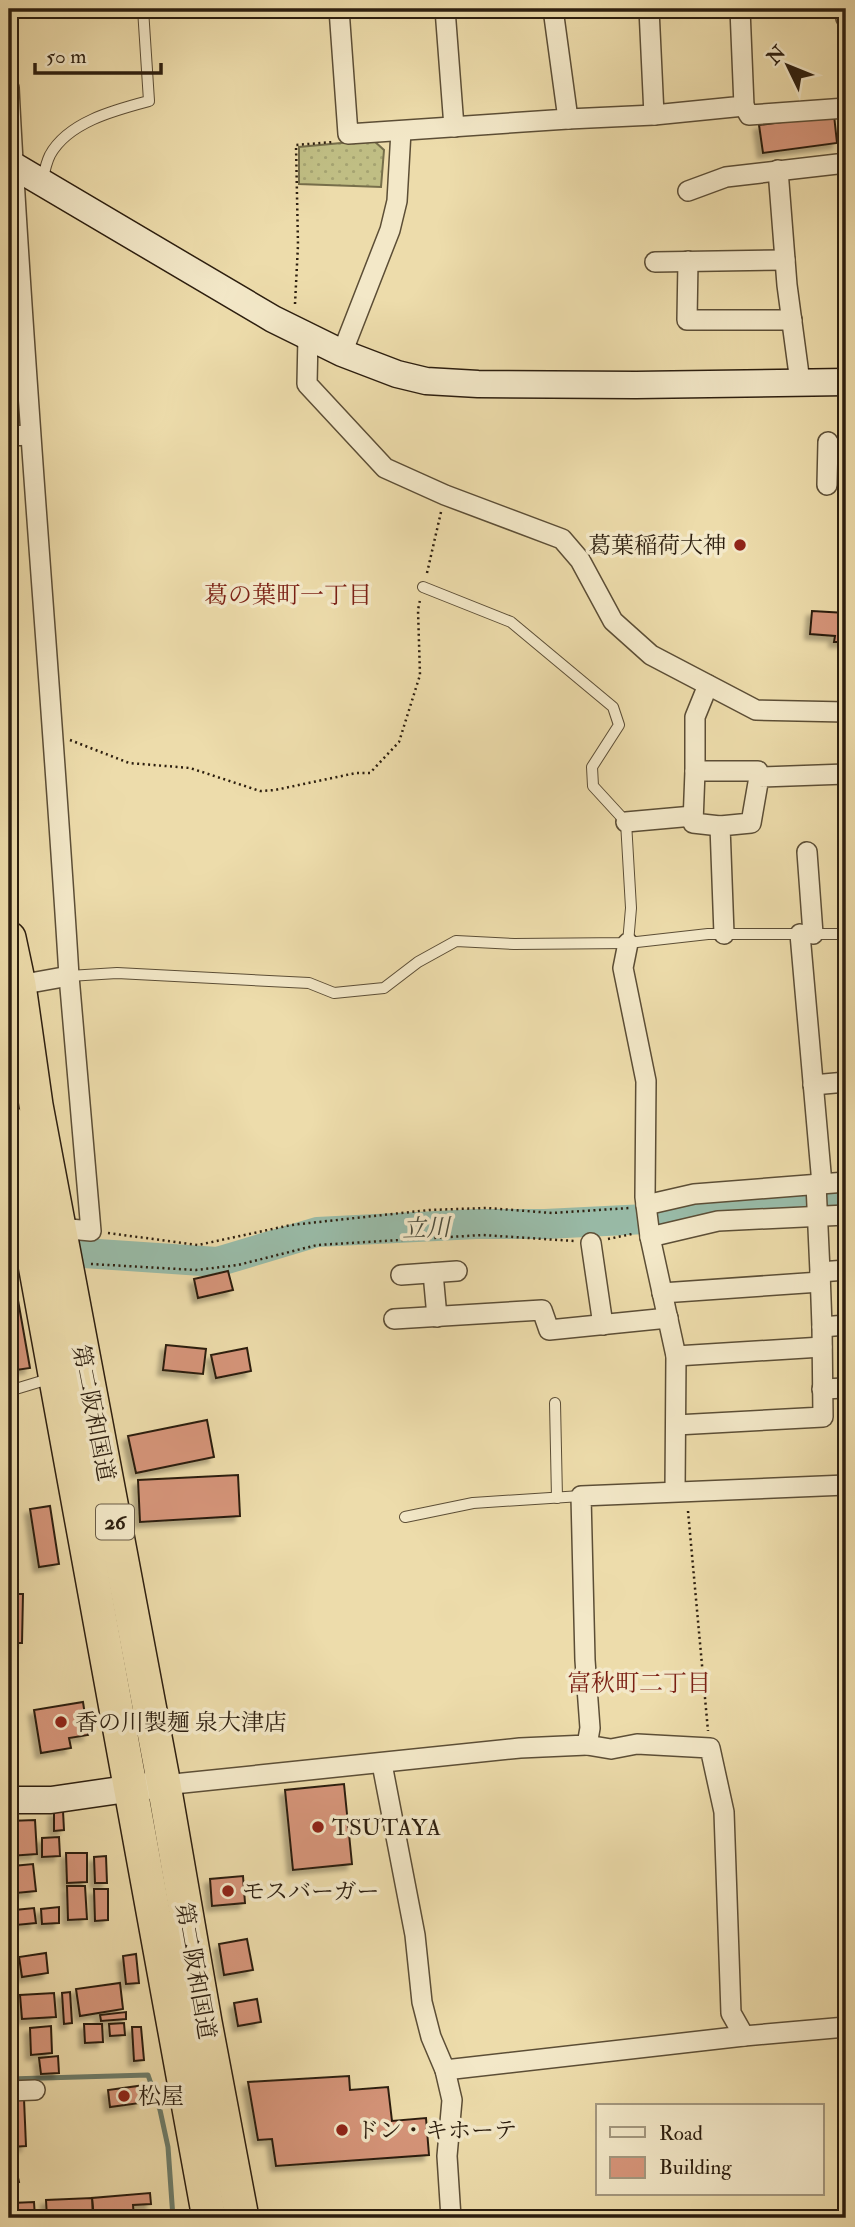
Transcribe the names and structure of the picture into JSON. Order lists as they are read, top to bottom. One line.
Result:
{"streets":{"highway":["第二阪和国道","26"]},"districts":["葛の葉町一丁目","富秋町二丁目"],"water":["立川"],"places":["葛葉稲荷大神","香の川製麺 泉大津店","TSUTAYA","モスバーガー","松屋","ドン・キホーテ"],"legend":["Road","Building"],"scale_bar":"50 m","north":"top left"}
